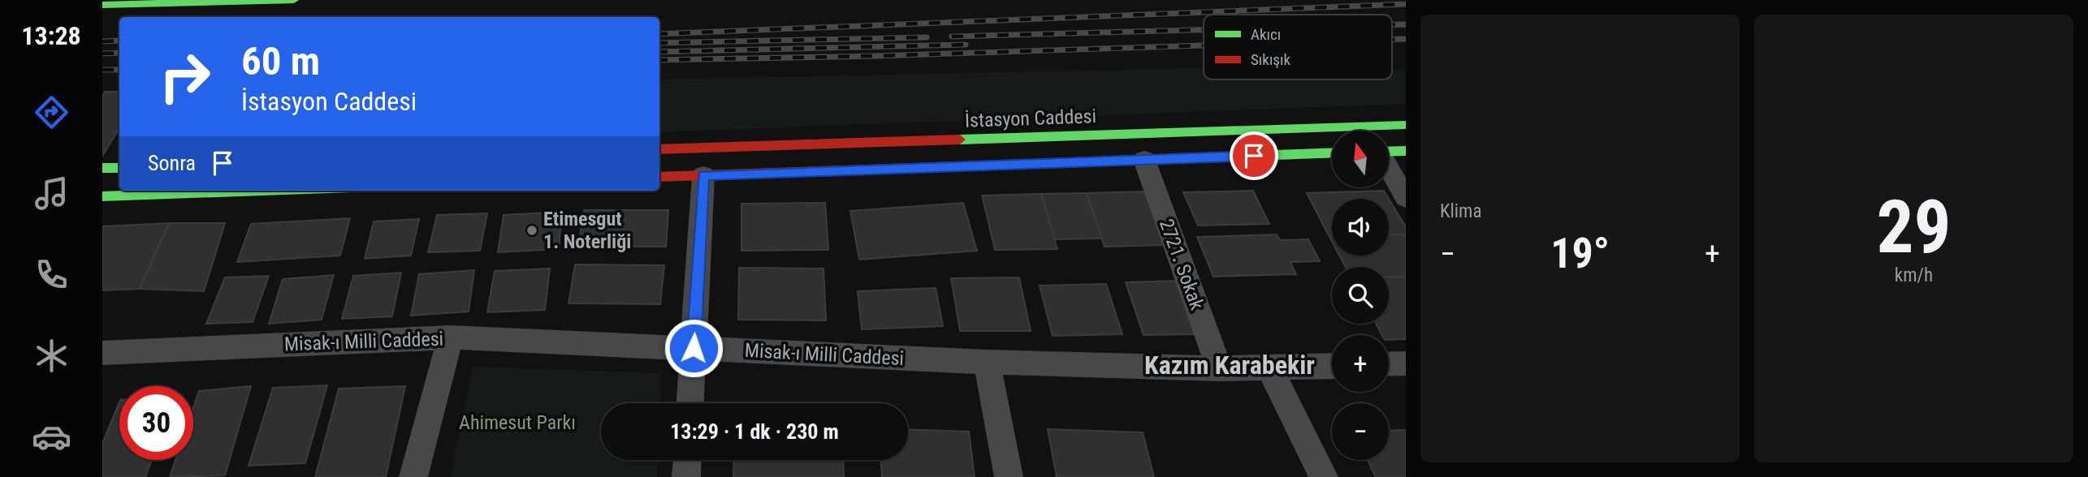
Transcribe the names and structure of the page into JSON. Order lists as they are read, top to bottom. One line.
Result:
{"streets":{"main road":["İstasyon Caddesi"],"street":["2721. Sokak","Misak-ı Milli Caddesi"]},"crossings":[["2721. Sokak","Misak-ı Milli Caddesi"]],"districts":["Kazım Karabekir"],"parks":["Ahimesut Parkı"],"places":["Etimesgut 1. Noterliği"],"legend":["Akıcı","Sıkışık"],"north":"top","page":{"tabs":"13:28","tile":["Klima",["29","km/h"]],"turn":["60 m","İstasyon Caddesi"],"map_buttons":["+","−"],"then":"Sonra","heat":["−","19°","+"],"limit":"30","trip":"13:29 · 1 dk · 230 m"}}
